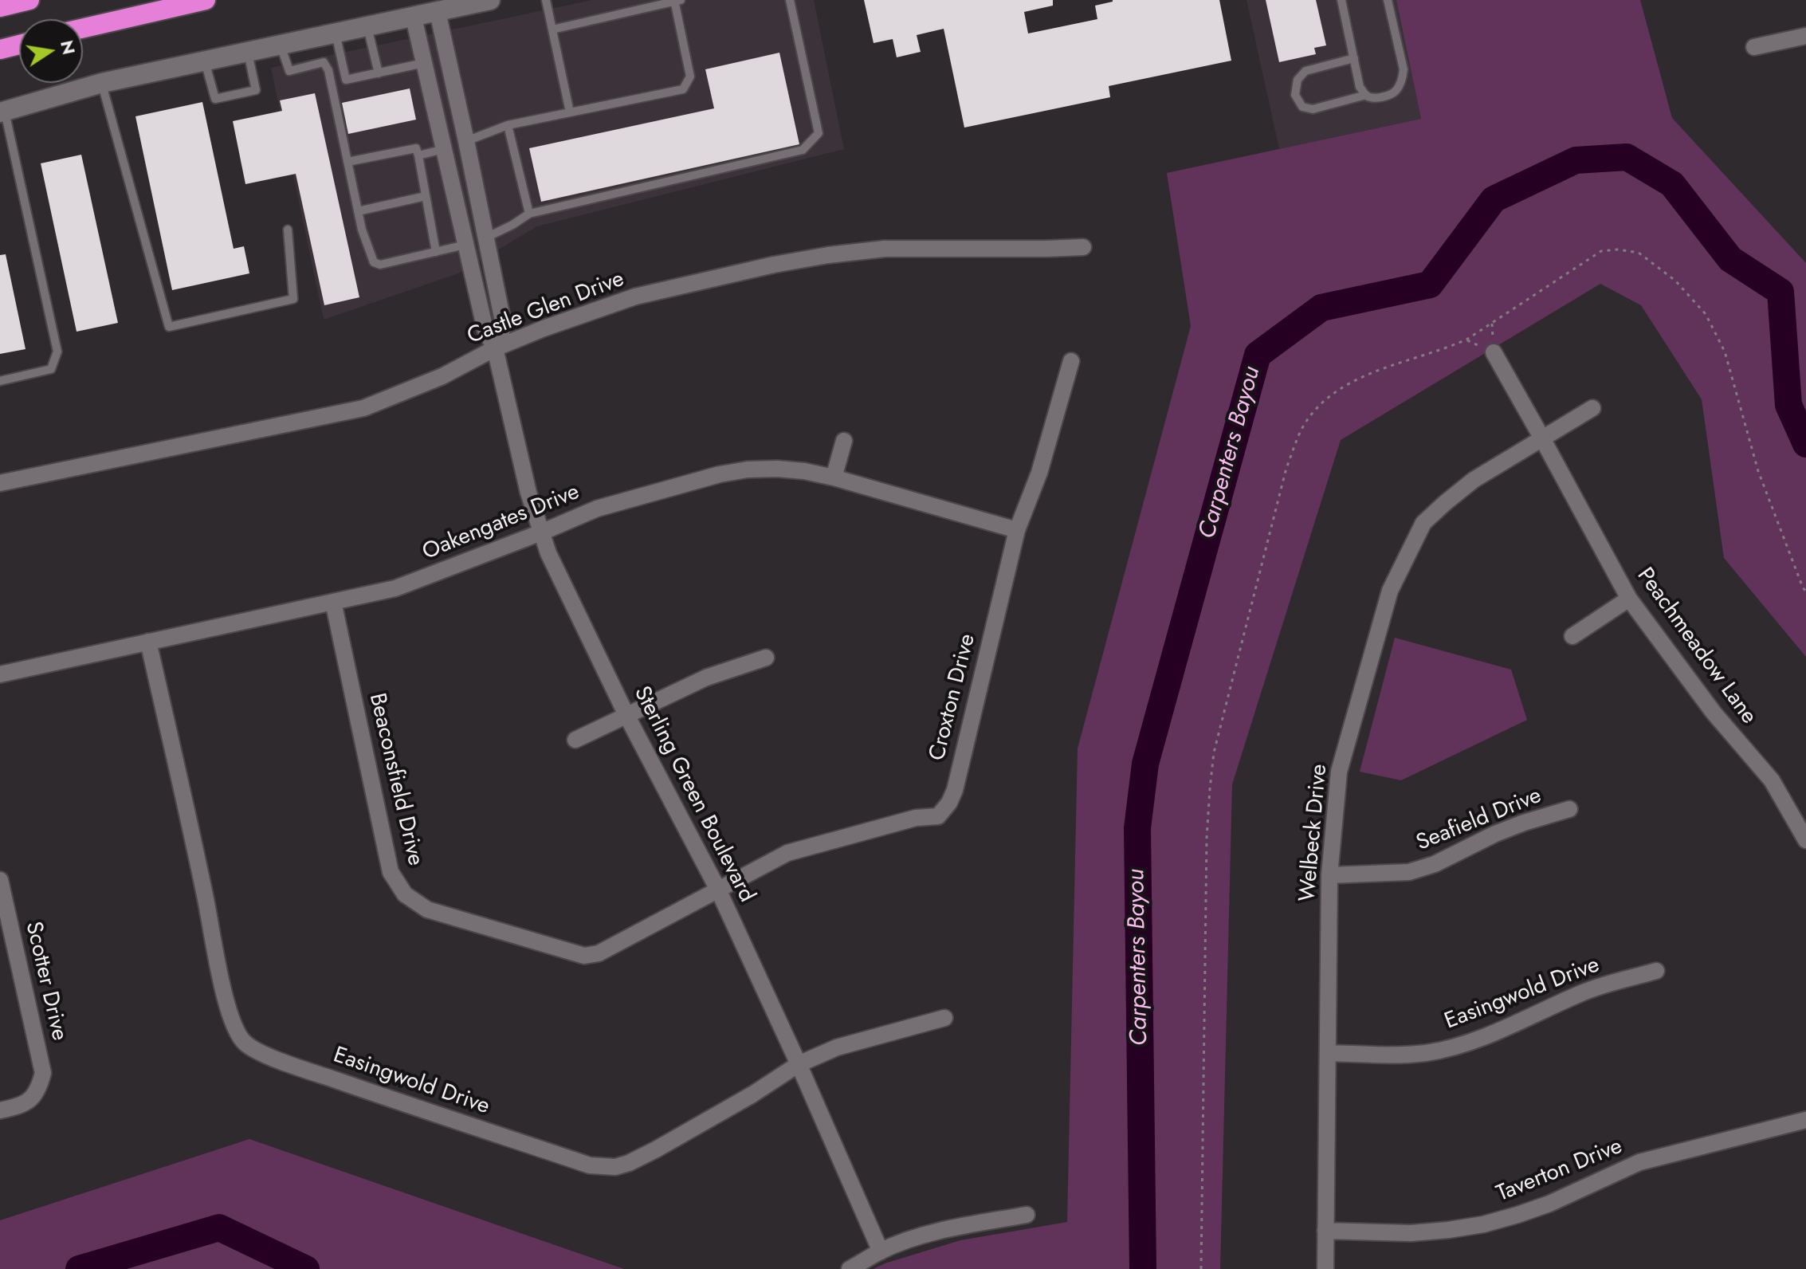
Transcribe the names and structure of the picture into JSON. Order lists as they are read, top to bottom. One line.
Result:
{"streets":{"street":["Castle Glen Drive","Oakengates Drive","Peachmeadow Lane","Croxton Drive","Beaconsfield Drive","Sterling Green Boulevard","Seafield Drive","Welbeck Drive","Scotter Drive","Easingwold Drive","Taverton Drive"]},"crossings":[["Castle Glen Drive","Sterling Green Boulevard"],["Oakengates Drive","Croxton Drive"],["Oakengates Drive","Beaconsfield Drive"],["Oakengates Drive","Sterling Green Boulevard"],["Oakengates Drive","Easingwold Drive"],["Peachmeadow Lane","Welbeck Drive"],["Croxton Drive","Beaconsfield Drive"],["Croxton Drive","Sterling Green Boulevard"],["Beaconsfield Drive","Sterling Green Boulevard"],["Sterling Green Boulevard","Easingwold Drive"],["Seafield Drive","Welbeck Drive"],["Welbeck Drive","Easingwold Drive"],["Welbeck Drive","Taverton Drive"]],"water":["Carpenters Bayou"],"north":"right"}
